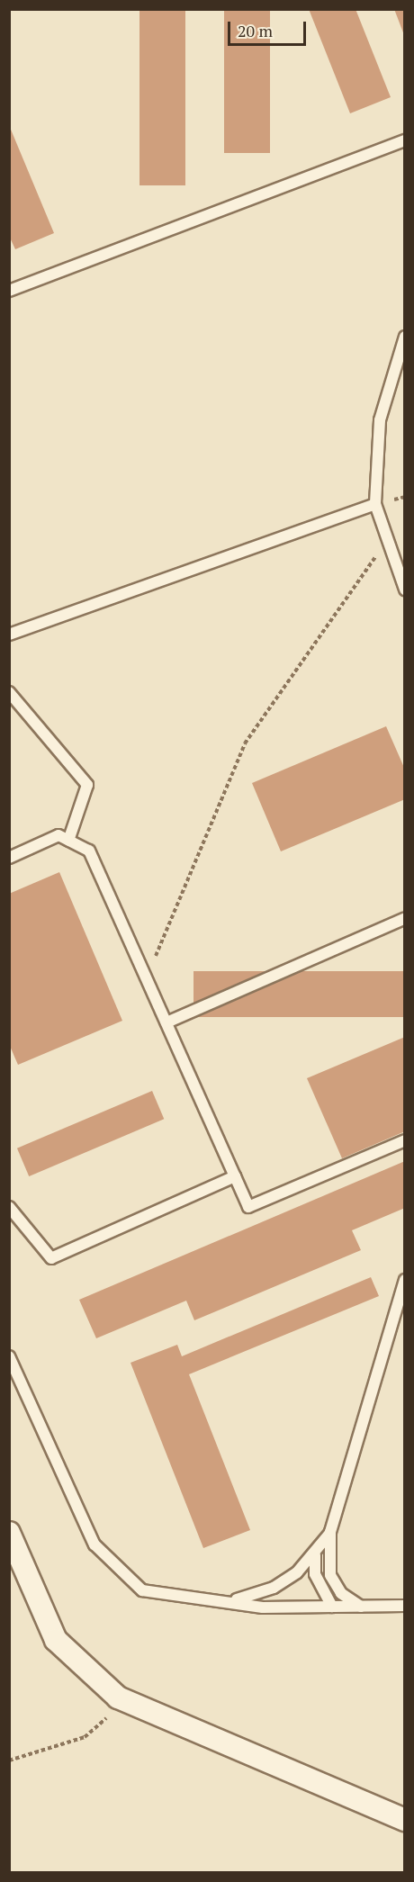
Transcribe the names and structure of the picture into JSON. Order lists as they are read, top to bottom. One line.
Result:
{"scale_bar":"20 m"}
